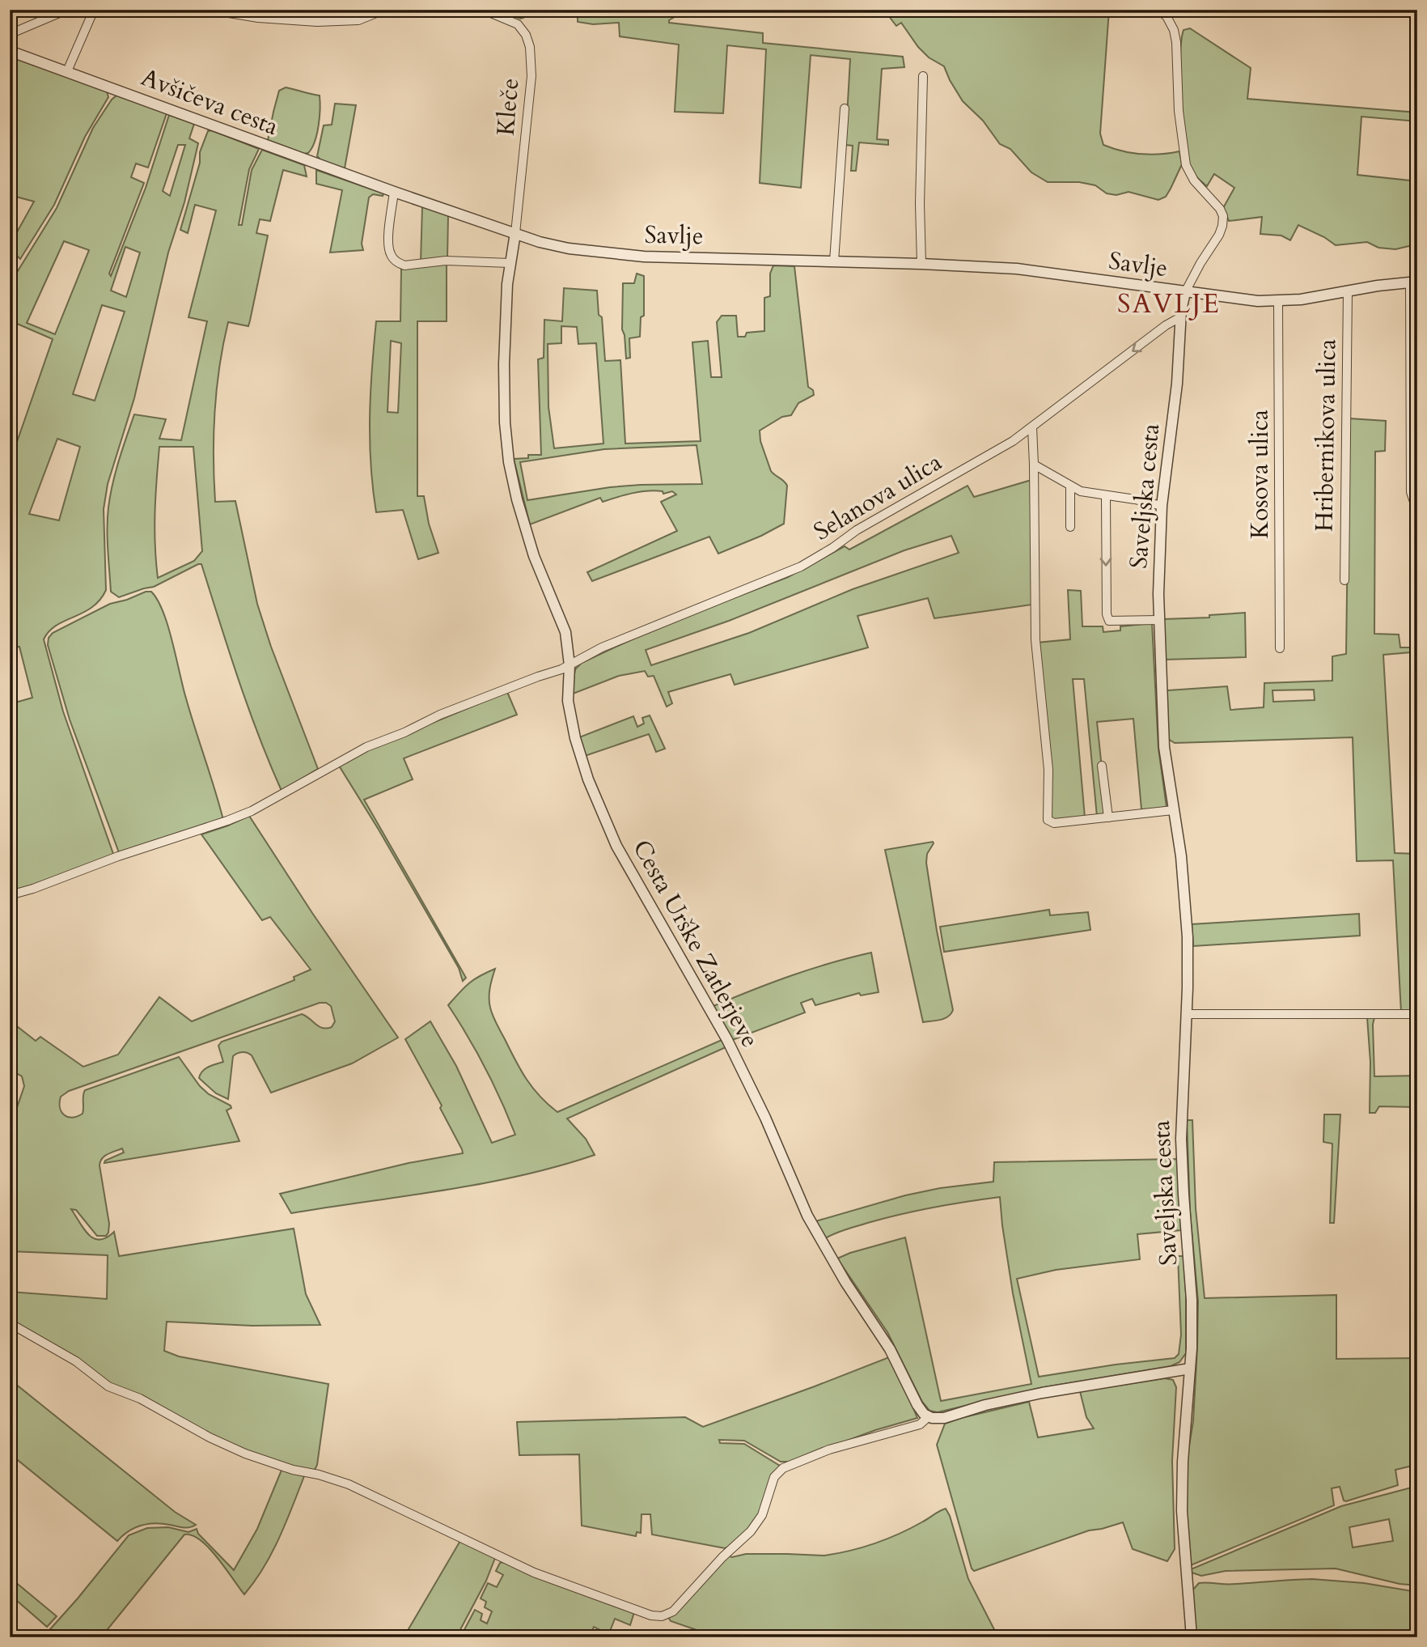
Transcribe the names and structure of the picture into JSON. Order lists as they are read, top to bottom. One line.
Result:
{"streets":{"street":["Avšičeva cesta","Kleče","Savlje","Hribernikova ulica","Kosova ulica","Saveljska cesta","Selanova ulica","Cesta Urške Zatlerjeve"]},"crossings":[["Avšičeva cesta","Kleče"],["Avšičeva cesta","Savlje"],["Avšičeva cesta","Cesta Urške Zatlerjeve"],["Kleče","Savlje"],["Kleče","Cesta Urške Zatlerjeve"],["Savlje","Hribernikova ulica"],["Savlje","Kosova ulica"],["Savlje","Saveljska cesta"],["Savlje","Cesta Urške Zatlerjeve"],["Saveljska cesta","Selanova ulica"],["Selanova ulica","Cesta Urške Zatlerjeve"]],"districts":["SAVLJE"]}
